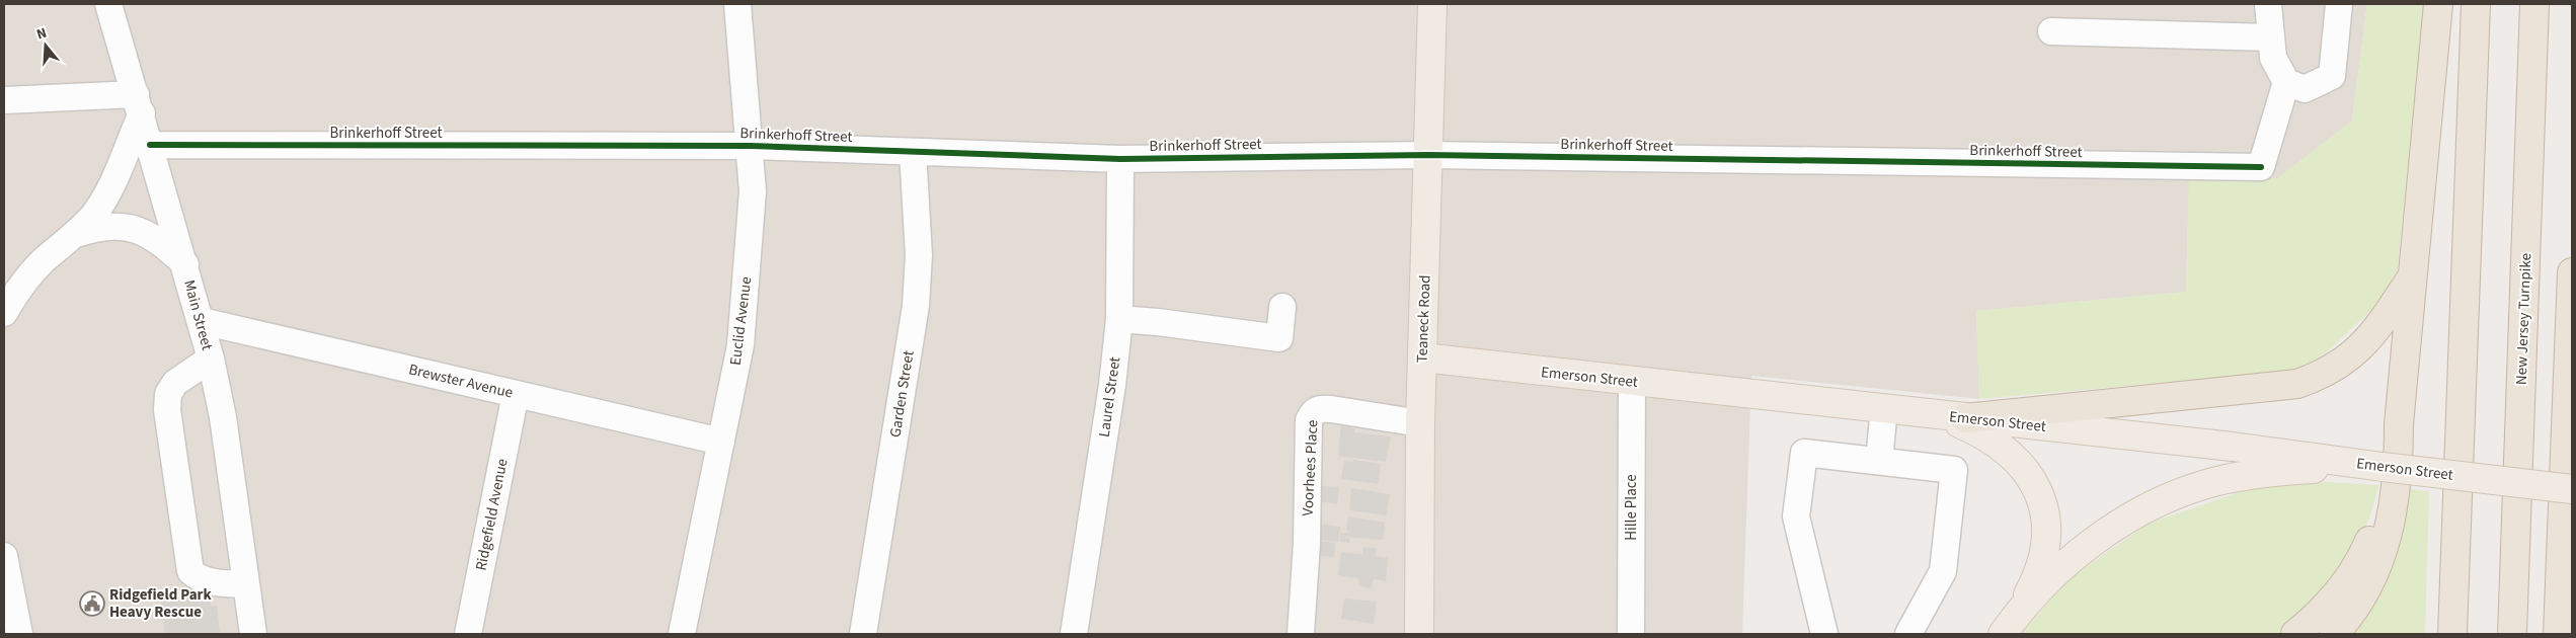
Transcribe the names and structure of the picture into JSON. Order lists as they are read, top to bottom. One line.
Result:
{"streets":{"highway":["New Jersey Turnpike"],"main road":["Teaneck Road","Emerson Street"],"street":["Brinkerhoff Street","Main Street","Euclid Avenue","Brewster Avenue","Garden Street","Laurel Street","Voorhees Place","Hille Place","Ridgefield Avenue"]},"crossings":[["Brinkerhoff Street","Main Street"],["Brinkerhoff Street","Teaneck Road"],["Brinkerhoff Street","Euclid Avenue"],["Brinkerhoff Street","Garden Street"],["Brinkerhoff Street","Laurel Street"],["Main Street","Brewster Avenue"],["Teaneck Road","Emerson Street"],["Teaneck Road","Voorhees Place"],["Euclid Avenue","Brewster Avenue"],["Emerson Street","Hille Place"],["Brewster Avenue","Ridgefield Avenue"]],"places":{"public building":["Ridgefield Park Heavy Rescue"]},"north":"top"}
